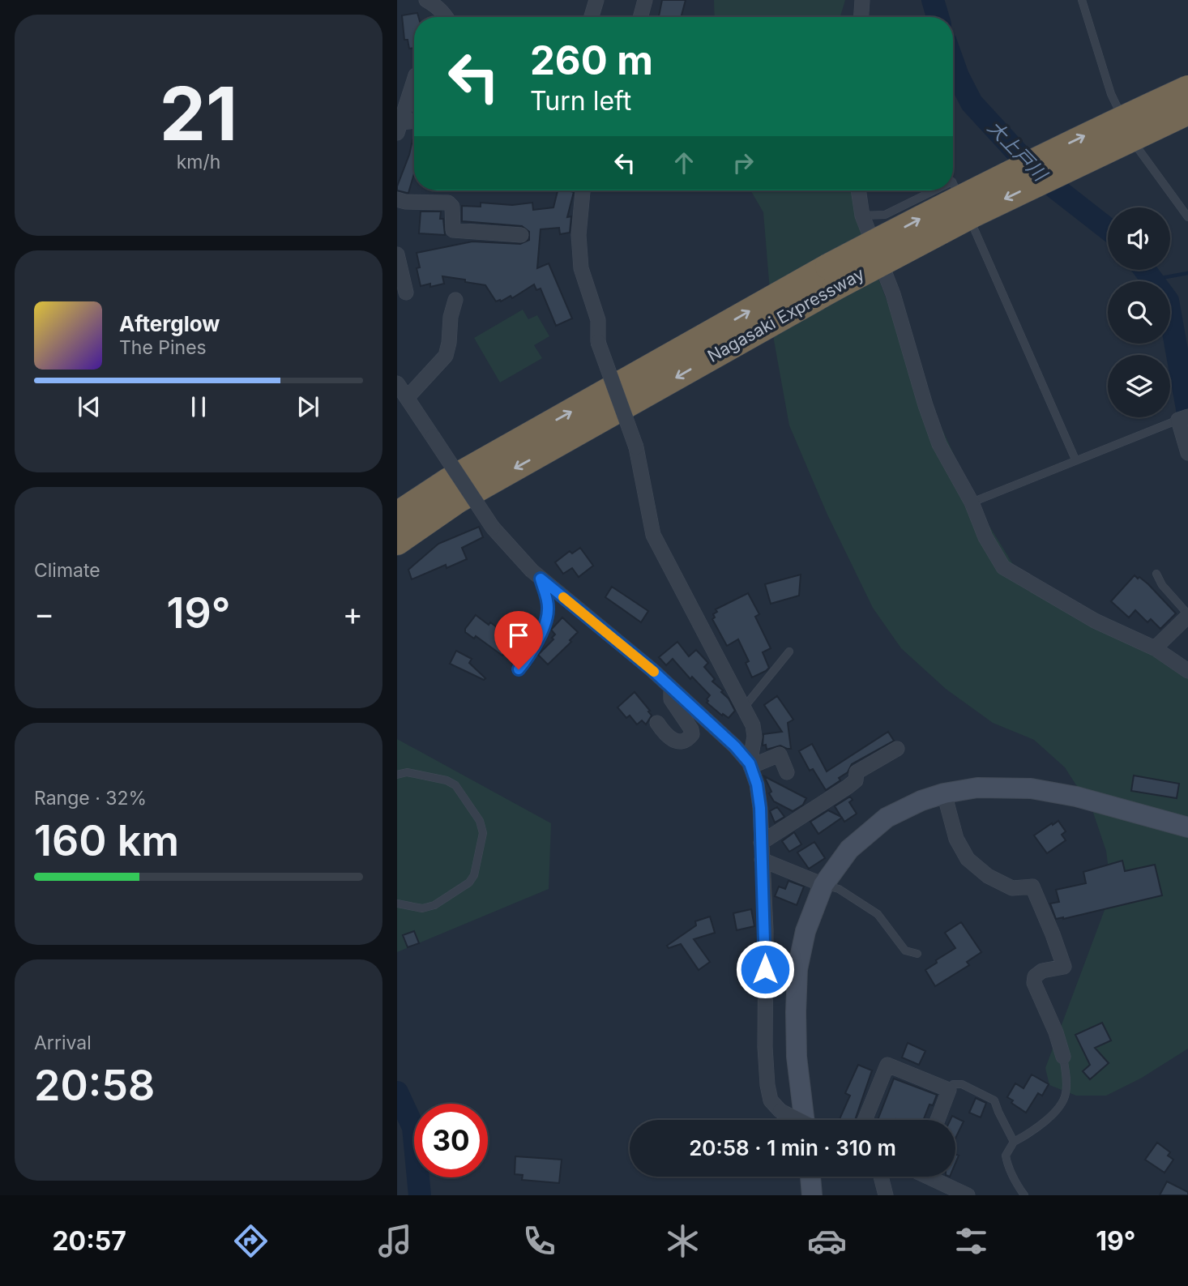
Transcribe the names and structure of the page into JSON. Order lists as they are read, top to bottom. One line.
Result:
{"streets":{"highway":["Nagasaki Expressway"]},"water":["大上戸川"],"page":{"tile":[["21","km/h"],"Climate",["Range · 32%","160 km"],["Arrival","20:58"]],"turn":["260 m","Turn left"],"song":["Afterglow","The Pines"],"heat":["−","19°","+"],"limit":"30","trip":"20:58 · 1 min · 310 m","tabs":["20:57","19°"]}}
